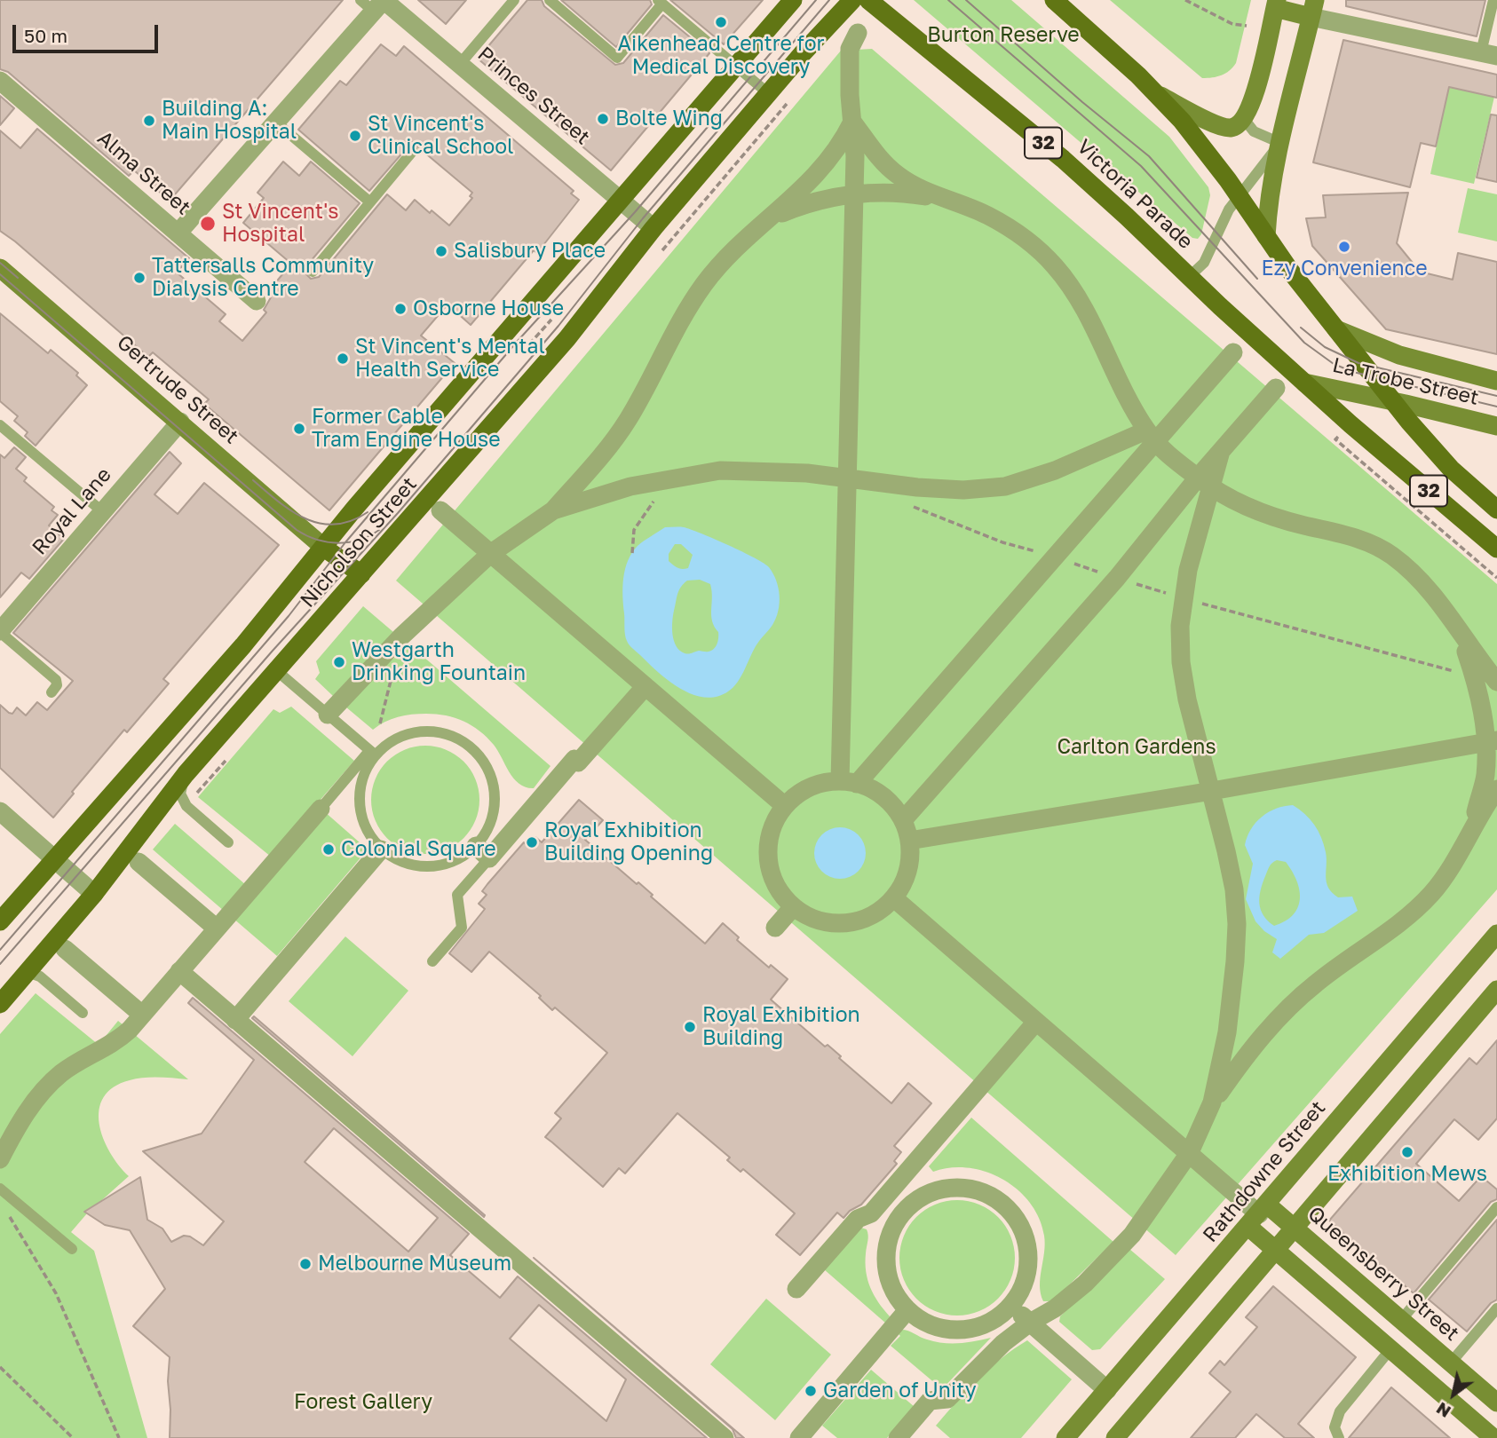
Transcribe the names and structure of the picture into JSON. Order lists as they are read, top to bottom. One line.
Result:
{"streets":{"main road":["32","Victoria Parade","La Trobe Street","Gertrude Street","Nicholson Street","Rathdowne Street","Queensberry Street"],"street":["Princes Street","Alma Street","Royal Lane"]},"crossings":[["Princes Street","Nicholson Street"],["32","Victoria Parade"],["32","La Trobe Street"],["Victoria Parade","La Trobe Street"],["Gertrude Street","Royal Lane"],["Gertrude Street","Nicholson Street"],["Rathdowne Street","Queensberry Street"]],"parks":["Burton Reserve","Carlton Gardens","Forest Gallery"],"places":["Aikenhead Centre for Medical Discovery","Bolte Wing","Building A: Main Hospital","St Vincent's Clinical School","St Vincent's Hospital","Ezy Convenience","Salisbury Place","Tattersalls Community Dialysis Centre","Osborne House","St Vincent's Mental Health Service","Former Cable Tram Engine House","Westgarth Drinking Fountain","Royal Exhibition Building Opening","Colonial Square","Royal Exhibition Building","Exhibition Mews","Melbourne Museum","Garden of Unity"],"scale_bar":"50 m","north":"bottom left"}
